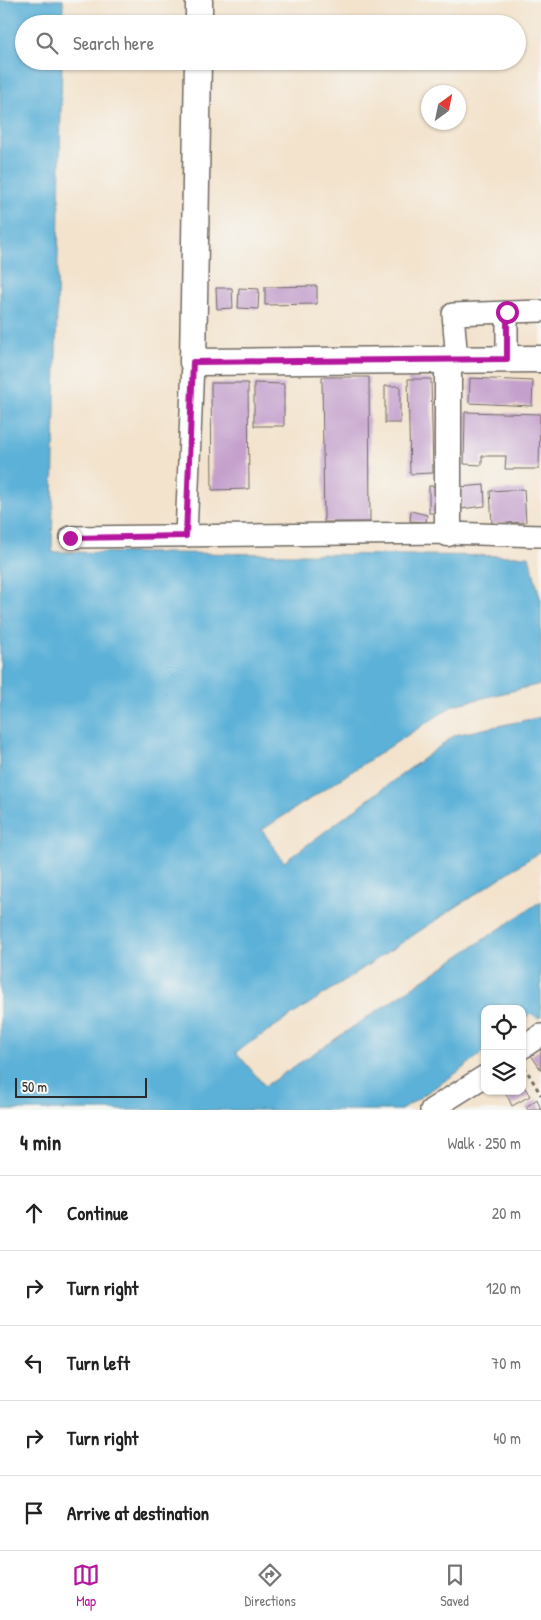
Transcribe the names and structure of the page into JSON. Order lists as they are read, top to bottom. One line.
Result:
{"scale_bar":"50 m","north":"top right","page":{"search":"Search here","scale":"50 m","heading":["4 min","Walk · 250 m"],"list":[["Continue","20 m"],["Turn right","120 m"],["Turn left","70 m"],["Turn right","40 m"],"Arrive at destination"],"nav":["Map","Directions","Saved"]}}
